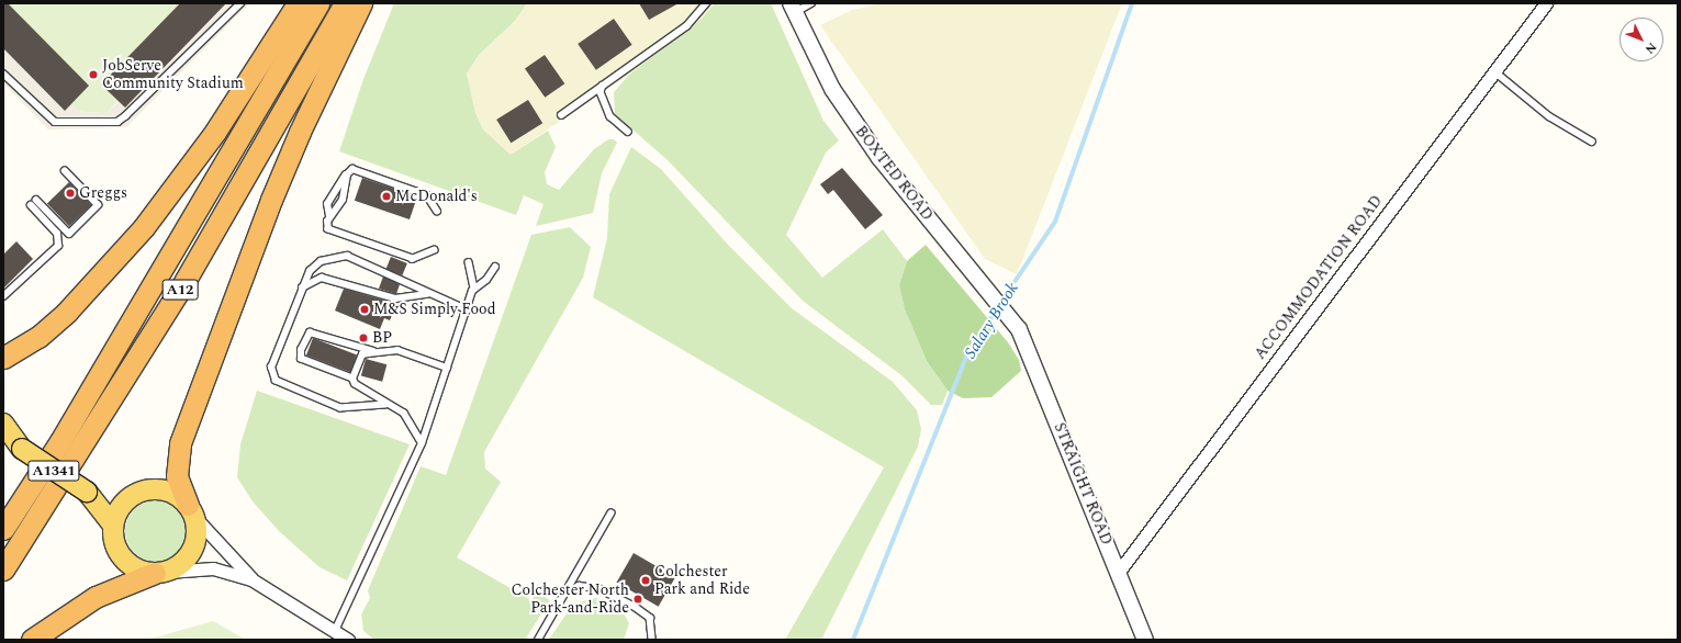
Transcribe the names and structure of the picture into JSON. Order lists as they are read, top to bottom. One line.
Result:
{"streets":{"highway":["A12"],"main road":["A1341"],"street":["BOXTED ROAD","ACCOMMODATION ROAD","STRAIGHT ROAD"]},"crossings":[["BOXTED ROAD","STRAIGHT ROAD"],["ACCOMMODATION ROAD","STRAIGHT ROAD"]],"water":["Salary Brook"],"places":["JobServe Community Stadium","Greggs","McDonald's","M&S Simply Food","BP","Colchester Park and Ride","Colchester North Park-and-Ride"],"north":"bottom right"}
